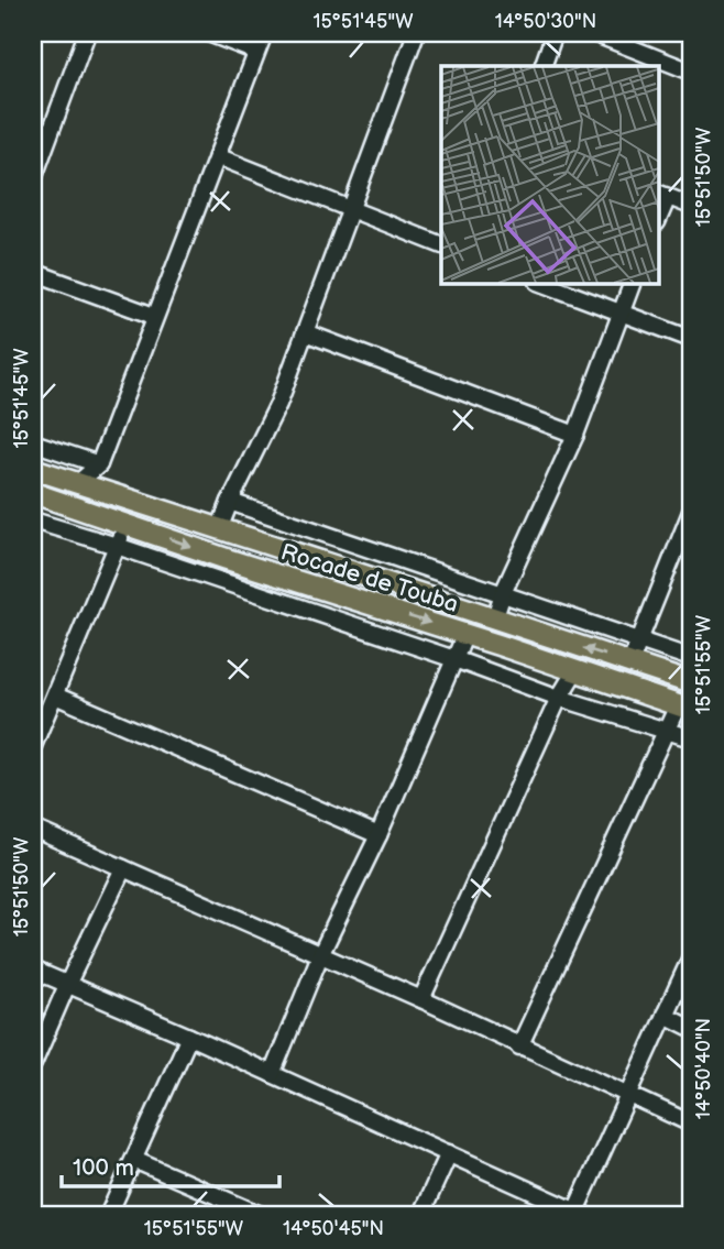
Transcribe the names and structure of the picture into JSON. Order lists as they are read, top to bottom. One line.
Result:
{"streets":{"main road":["Rocade de Touba"]},"scale_bar":"100 m","coordinates":["15°51'45\"W","14°50'30\"N","15°51'50\"W","15°51'55\"W","14°50'40\"N","14°50'45\"N"]}
